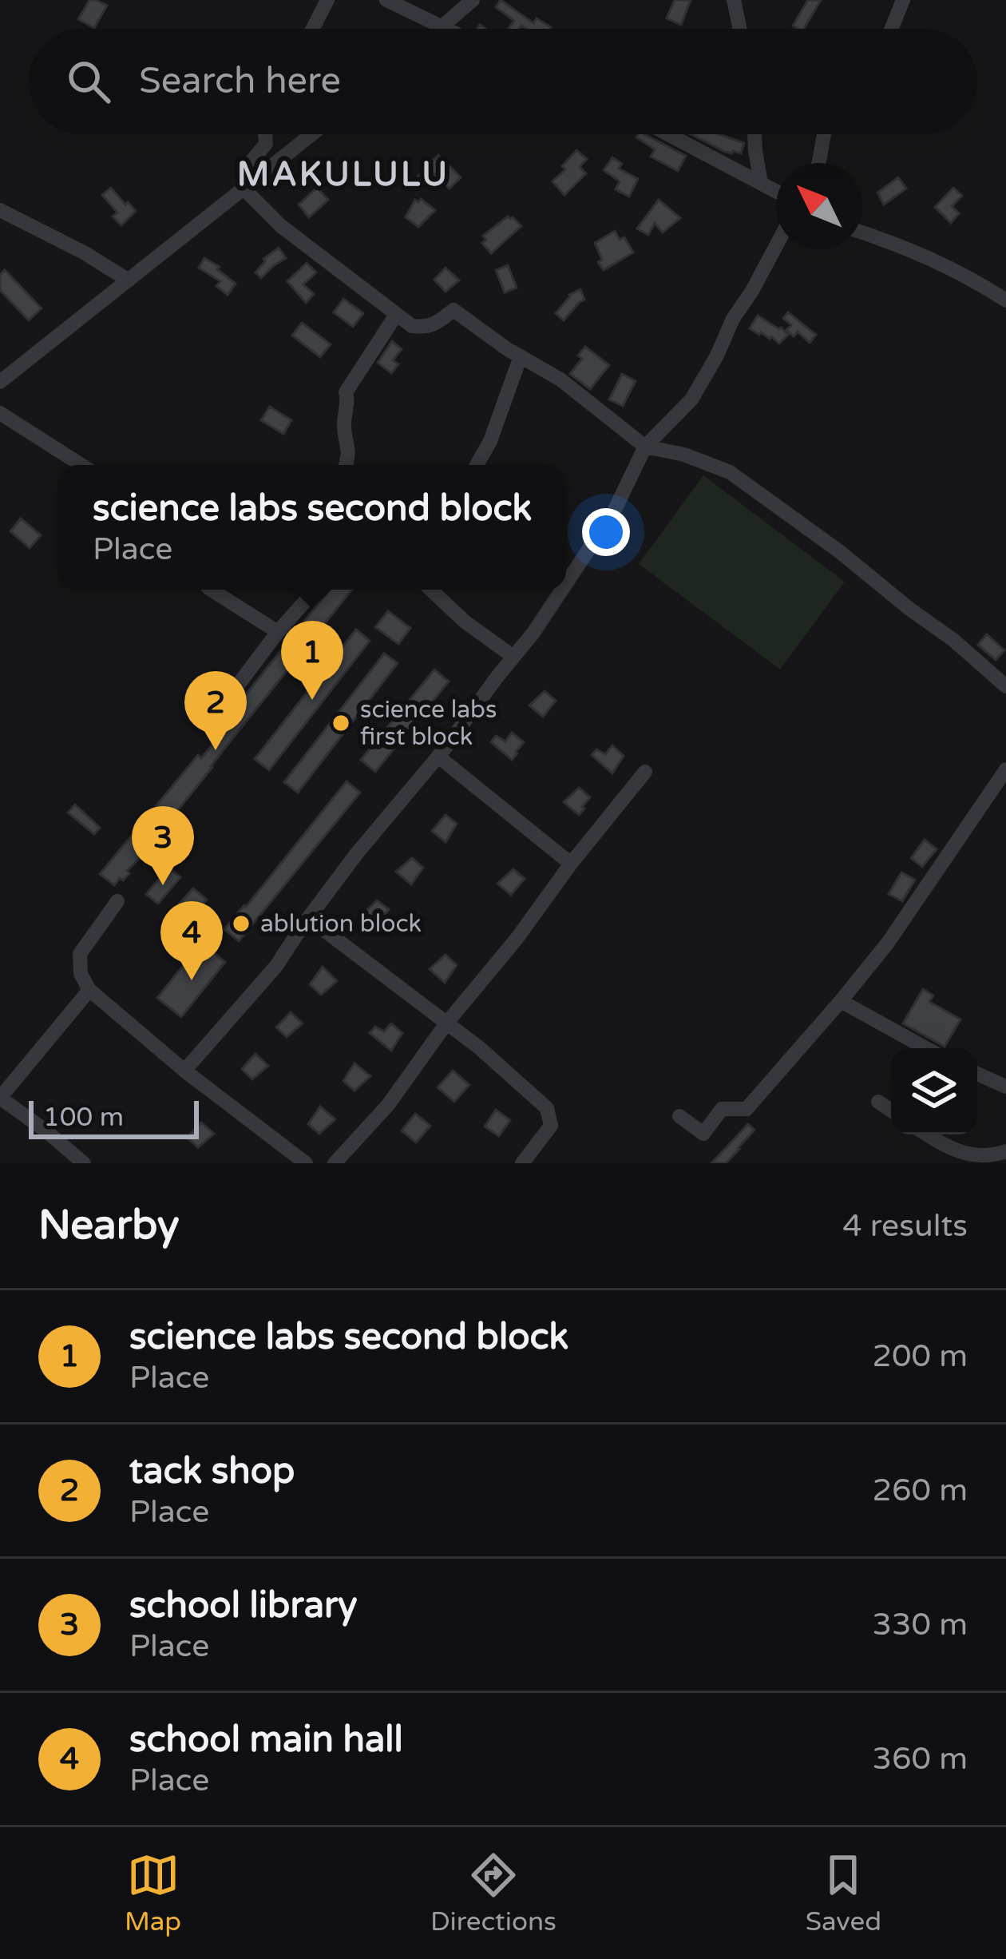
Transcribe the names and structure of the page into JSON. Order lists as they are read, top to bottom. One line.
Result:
{"districts":["MAKULULU"],"places":["science labs first block","ablution block"],"scale_bar":"100 m","north":"top left","page":{"search":"Search here","popup":["science labs second block","Place"],"pins":["1","2","3","4"],"scale":"100 m","heading":["Nearby","4 results"],"list":[{"mark":"1","name":"science labs second block","note":"Place","value":"200 m"},{"mark":"2","name":"tack shop","note":"Place","value":"260 m"},{"mark":"3","name":"school library","note":"Place","value":"330 m"},{"mark":"4","name":"school main hall","note":"Place","value":"360 m"}],"nav":["Map","Directions","Saved"]}}
